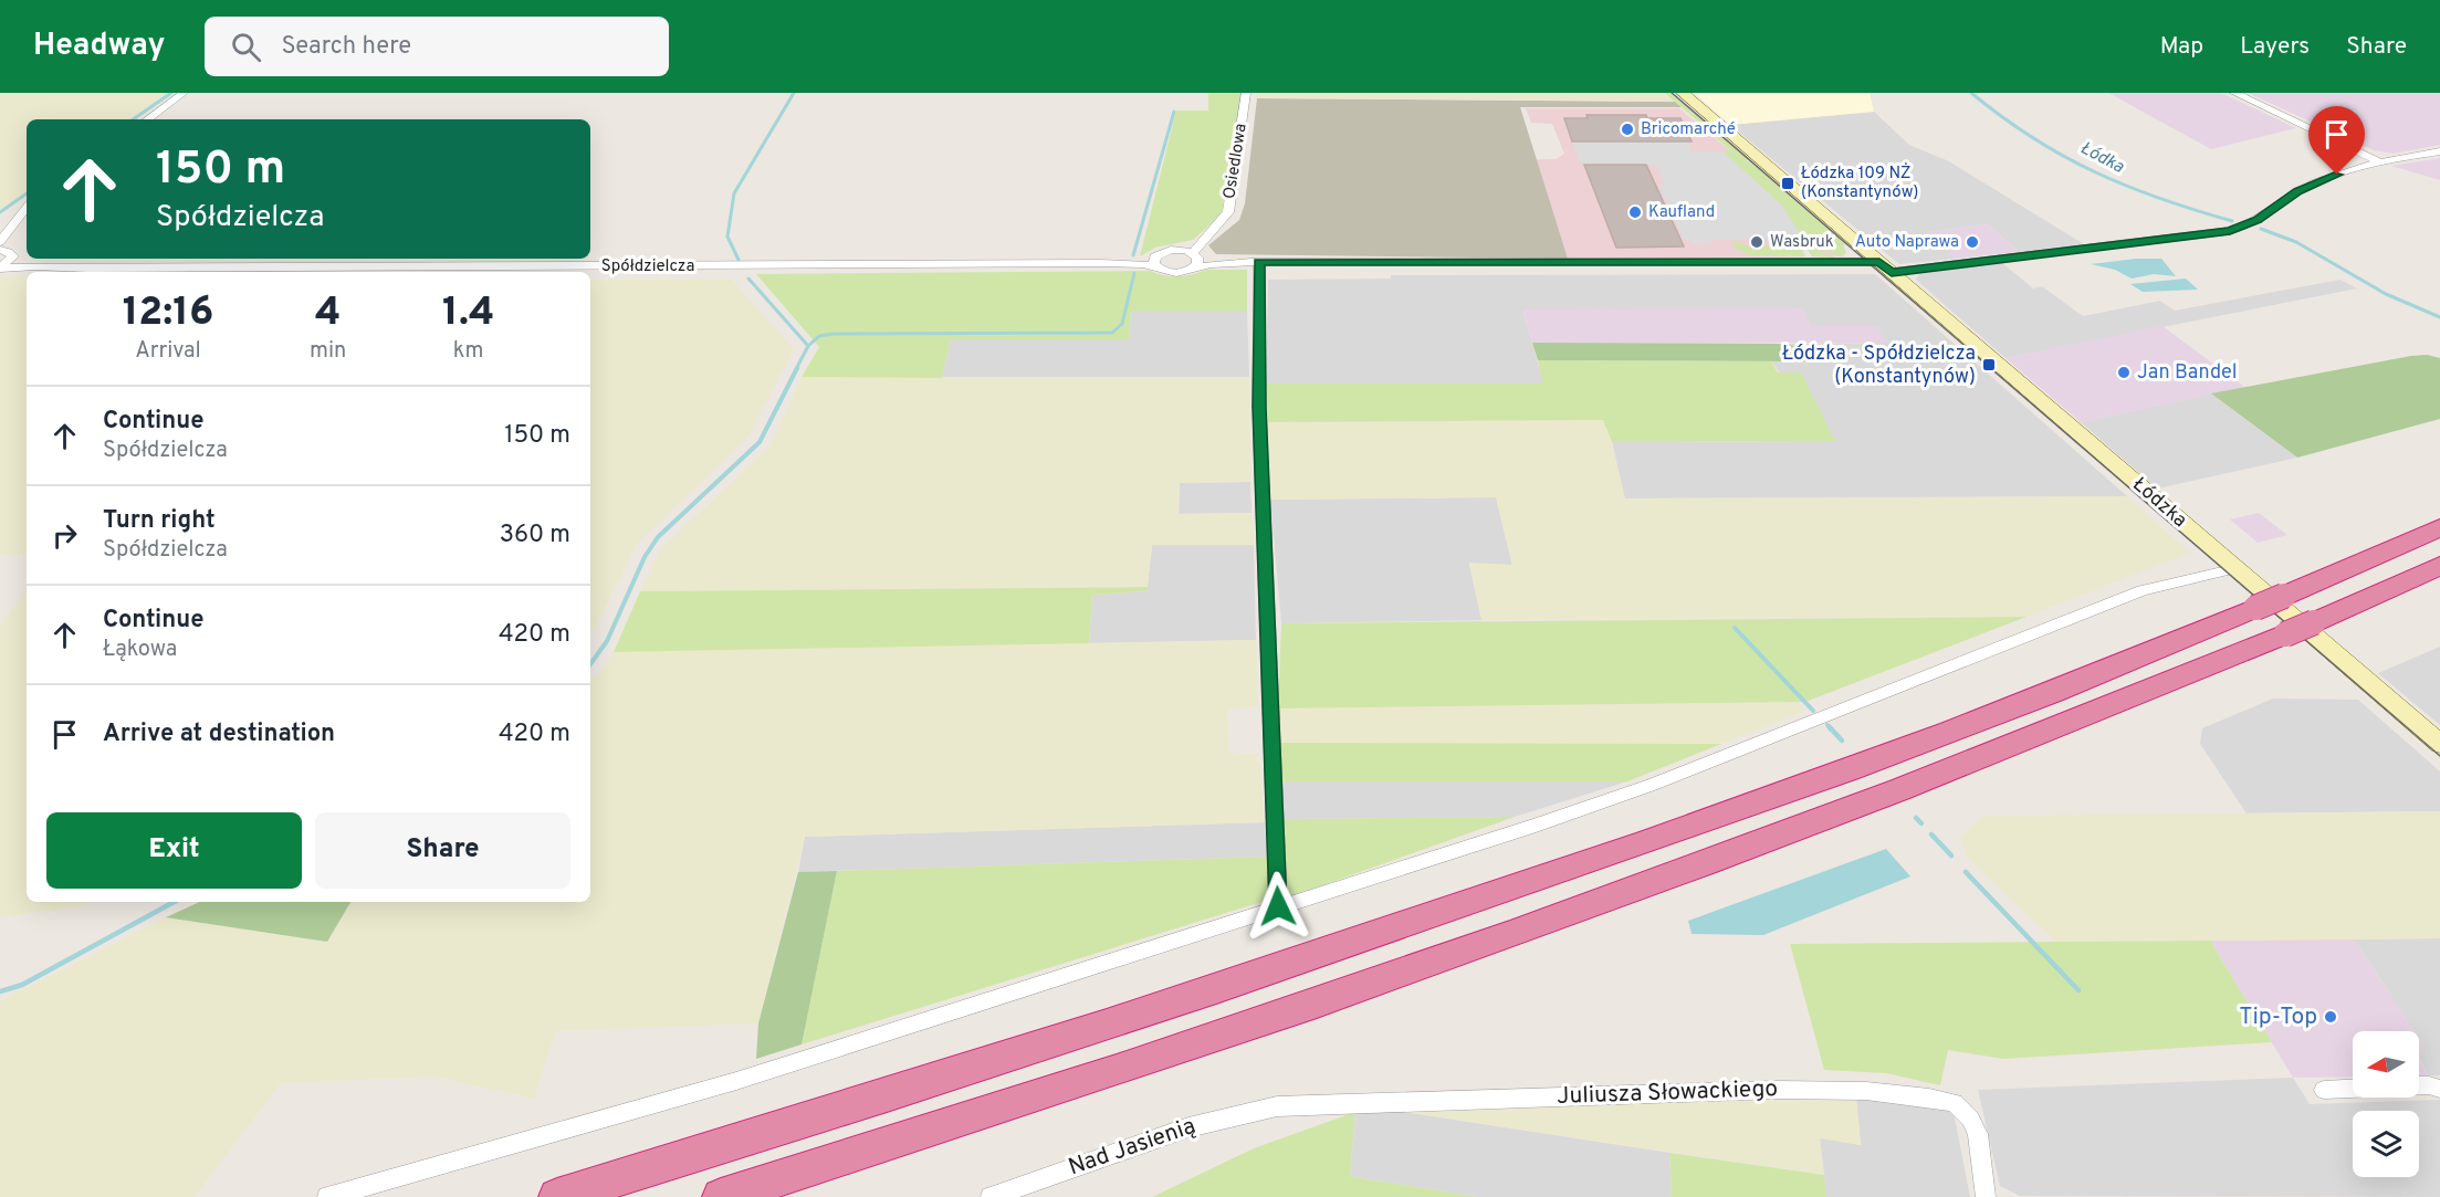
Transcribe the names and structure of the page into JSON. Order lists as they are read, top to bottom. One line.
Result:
{"streets":{"main road":["Łódzka"],"street":["Osiedlowa","Spółdzielcza","Juliusza Słowackiego","Nad Jasienią"]},"crossings":[["Osiedlowa","Spółdzielcza"],["Juliusza Słowackiego","Nad Jasienią"]],"water":["Łódka"],"places":{"other":["Bricomarché","Kaufland","Wasbruk","Auto Naprawa","Jan Bandel","Tip-Top"],"transit":["Łódzka 109 NŻ (Konstantynów)","Łódzka - Spółdzielcza (Konstantynów)"]},"north":"left","page":{"header":"Headway","search":"Search here","nav":["Map","Layers","Share"],"turn":["150 m","Spółdzielcza"],"eta":["12:16","Arrival","4","min","1.4","km"],"list":[{"name":"Continue","note":"Spółdzielcza","value":"150 m"},{"name":"Turn right","note":"Spółdzielcza","value":"360 m"},{"name":"Continue","note":"Łąkowa","value":"420 m"},{"name":"Arrive at destination","value":"420 m"}],"buttons":["Exit","Share"]}}
